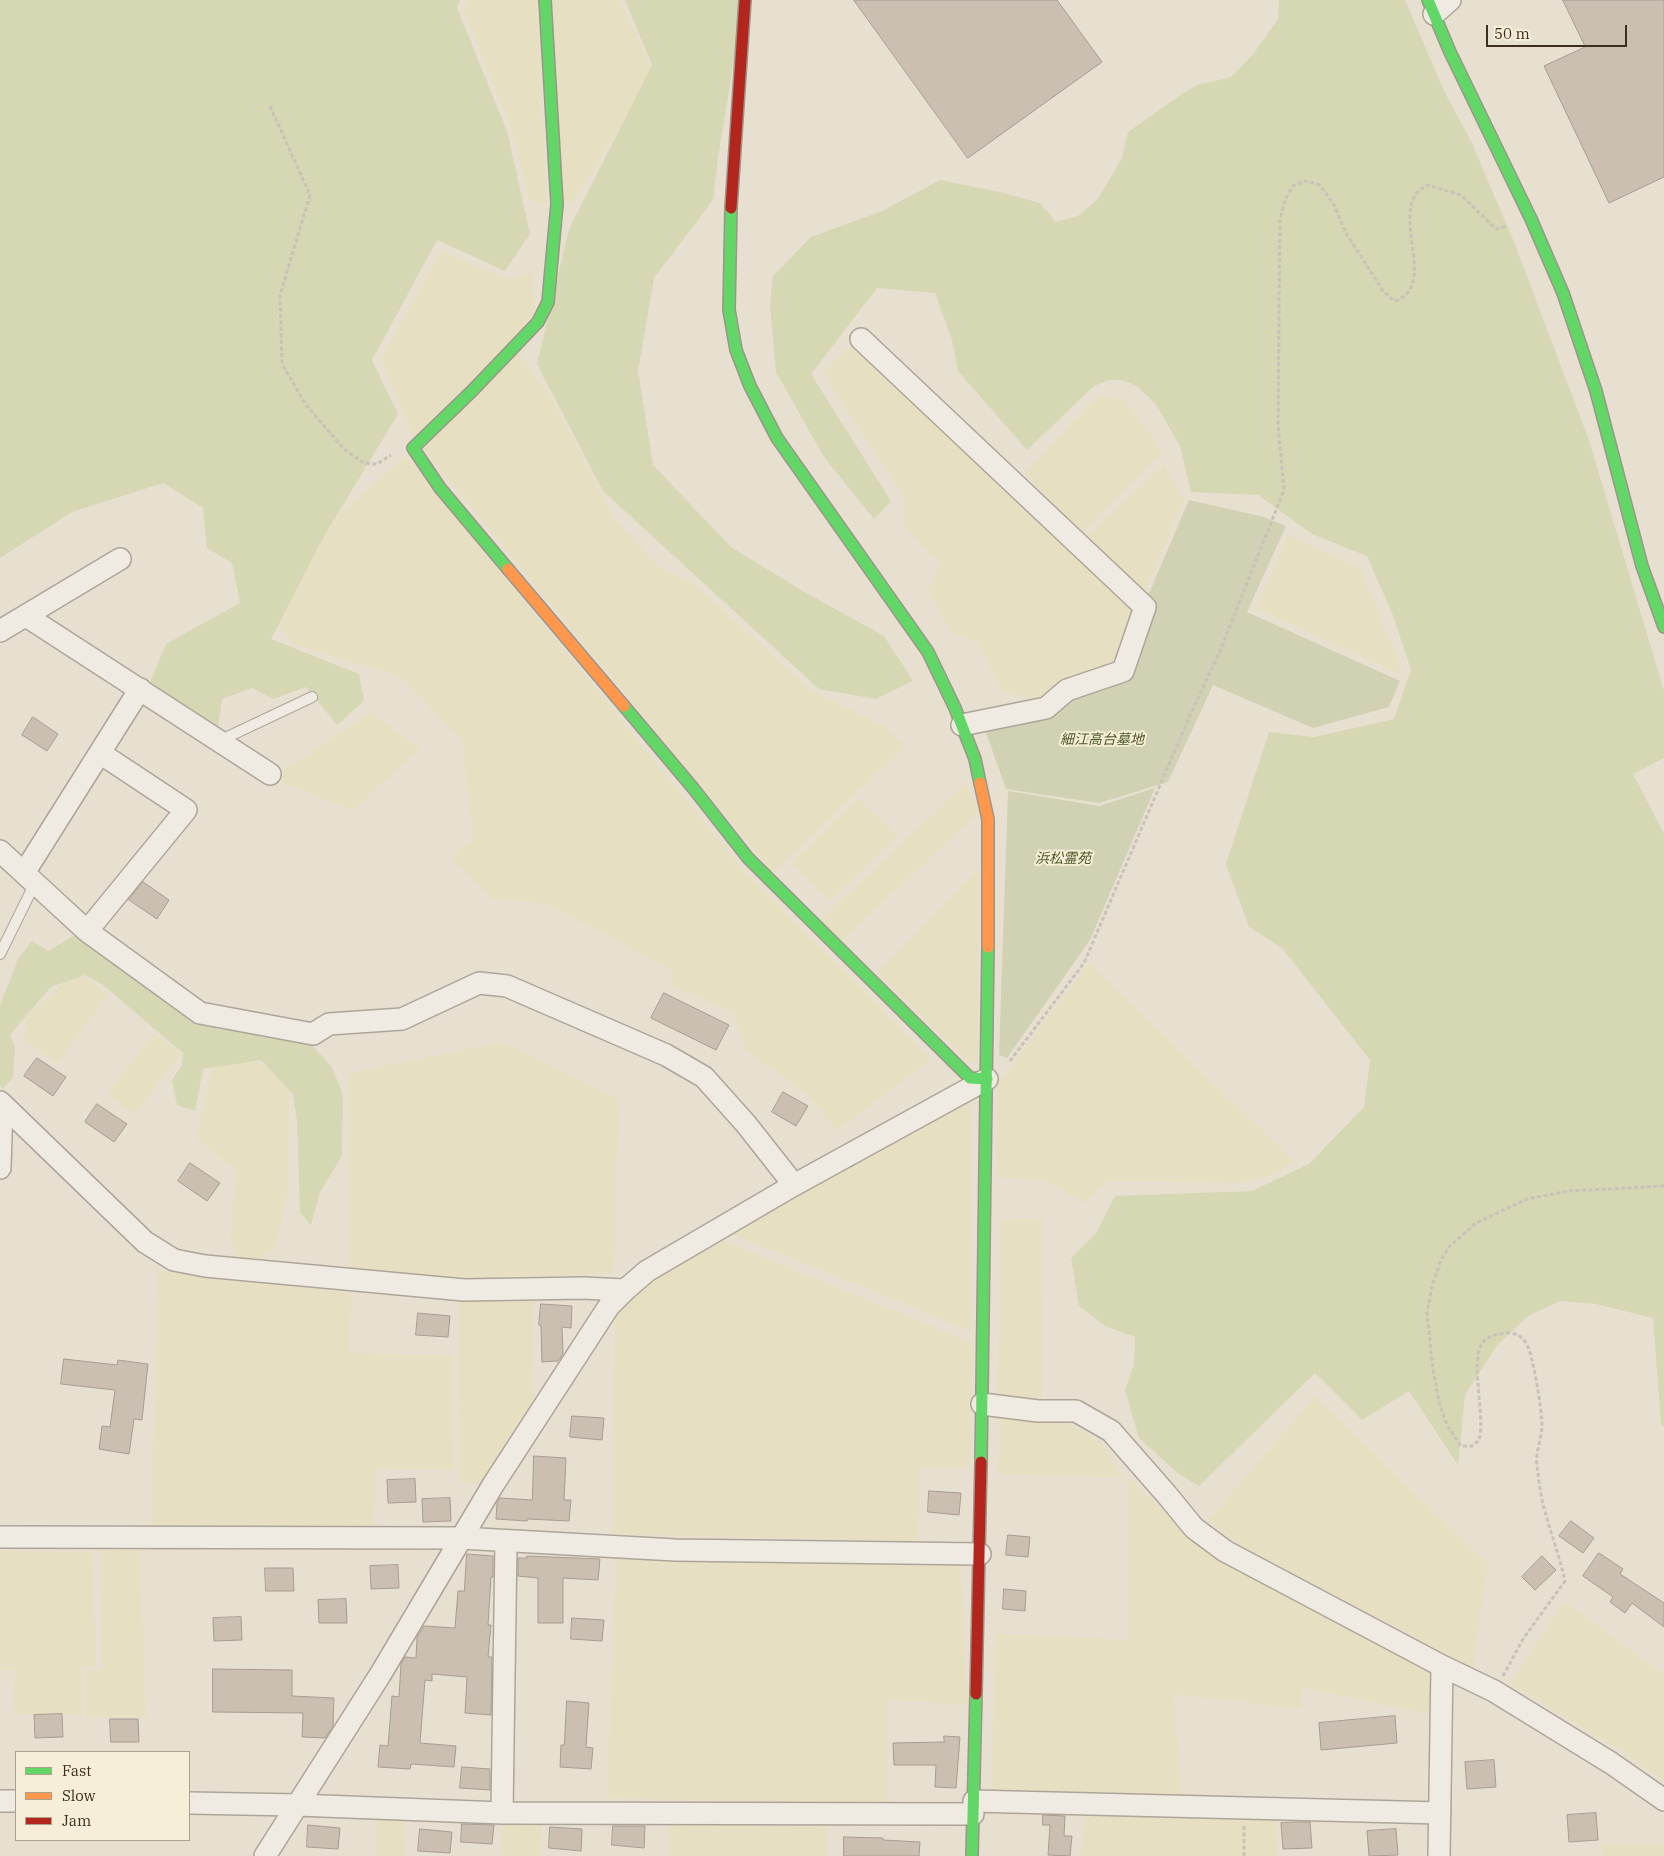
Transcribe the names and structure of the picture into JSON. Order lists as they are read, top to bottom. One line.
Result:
{"parks":["細江高台墓地","浜松霊苑"],"legend":["Fast","Slow","Jam"],"scale_bar":"50 m"}
